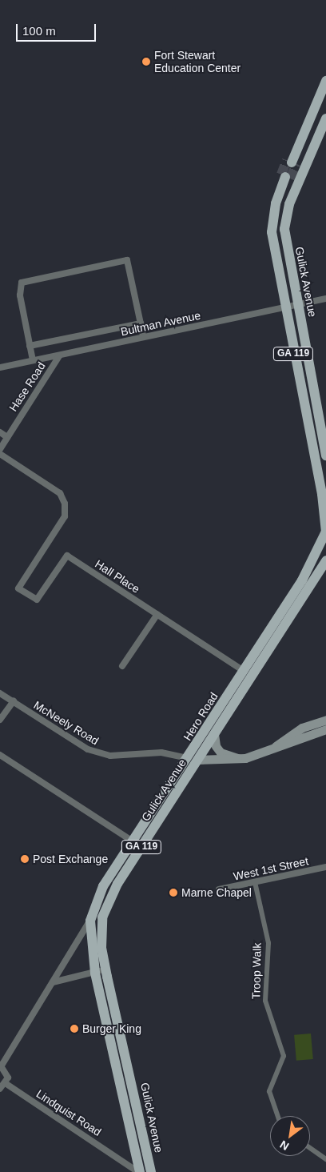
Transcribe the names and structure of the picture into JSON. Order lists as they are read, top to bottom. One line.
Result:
{"streets":{"main road":["Gulick Avenue","GA 119","Hero Road"],"street":["Bultman Avenue","Hase Road","Hall Place","McNeely Road","West 1st Street","Troop Walk","Lindquist Road"]},"crossings":[["Gulick Avenue","Bultman Avenue"],["Gulick Avenue","Hero Road"],["Gulick Avenue","McNeely Road"],["Gulick Avenue","Lindquist Road"],["Bultman Avenue","GA 119"],["Bultman Avenue","Hase Road"],["GA 119","Hero Road"],["Hall Place","Hero Road"],["Hero Road","McNeely Road"],["West 1st Street","Troop Walk"]],"places":["Fort Stewart Education Center","Post Exchange","Marne Chapel","Burger King"],"scale_bar":"100 m","north":"bottom left"}
